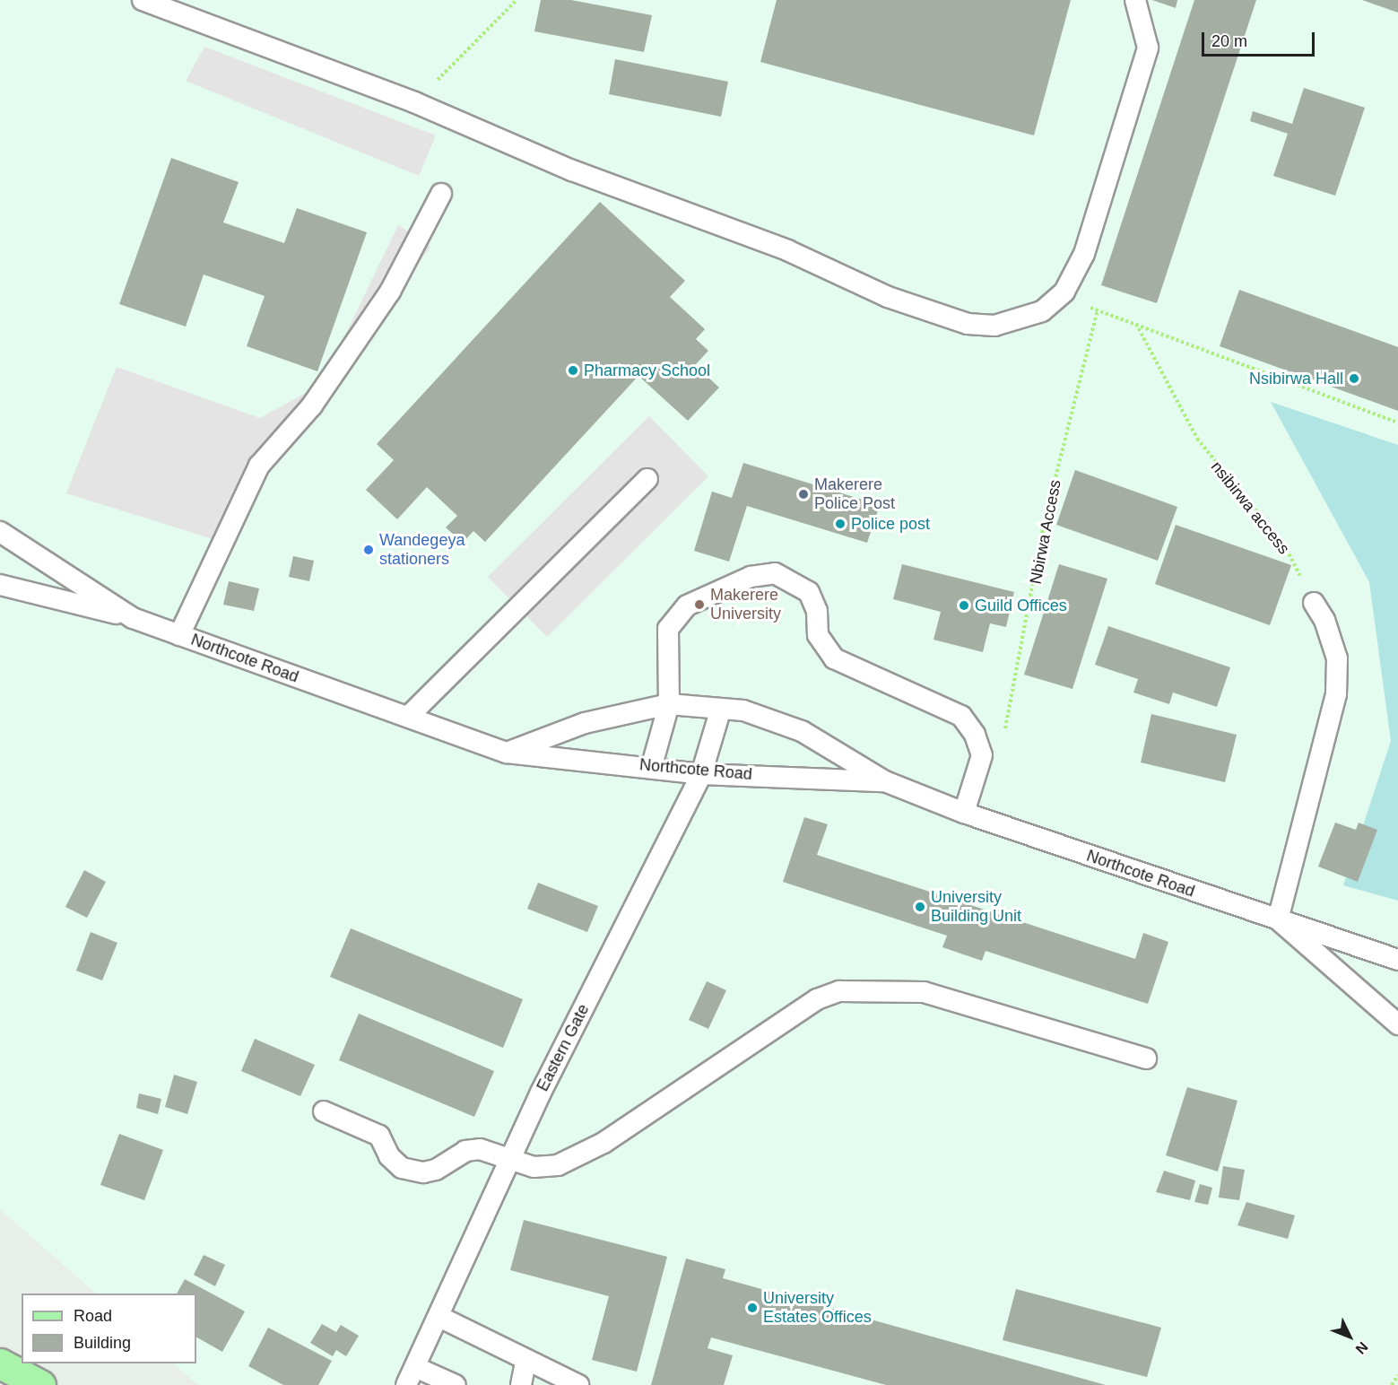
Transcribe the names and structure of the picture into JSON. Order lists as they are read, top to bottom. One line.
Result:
{"streets":{"lane":["Northcote Road","Eastern Gate"],"path":["nsibirwa access","Nbirwa Access"]},"crossings":[["Northcote Road","Eastern Gate"]],"places":["Pharmacy School","Nsibirwa Hall","Makerere Police Post","Police post","Wandegeya stationers","Makerere University","Guild Offices","University Building Unit","University Estates Offices"],"legend":["Road","Building"],"scale_bar":"20 m","north":"bottom right"}
